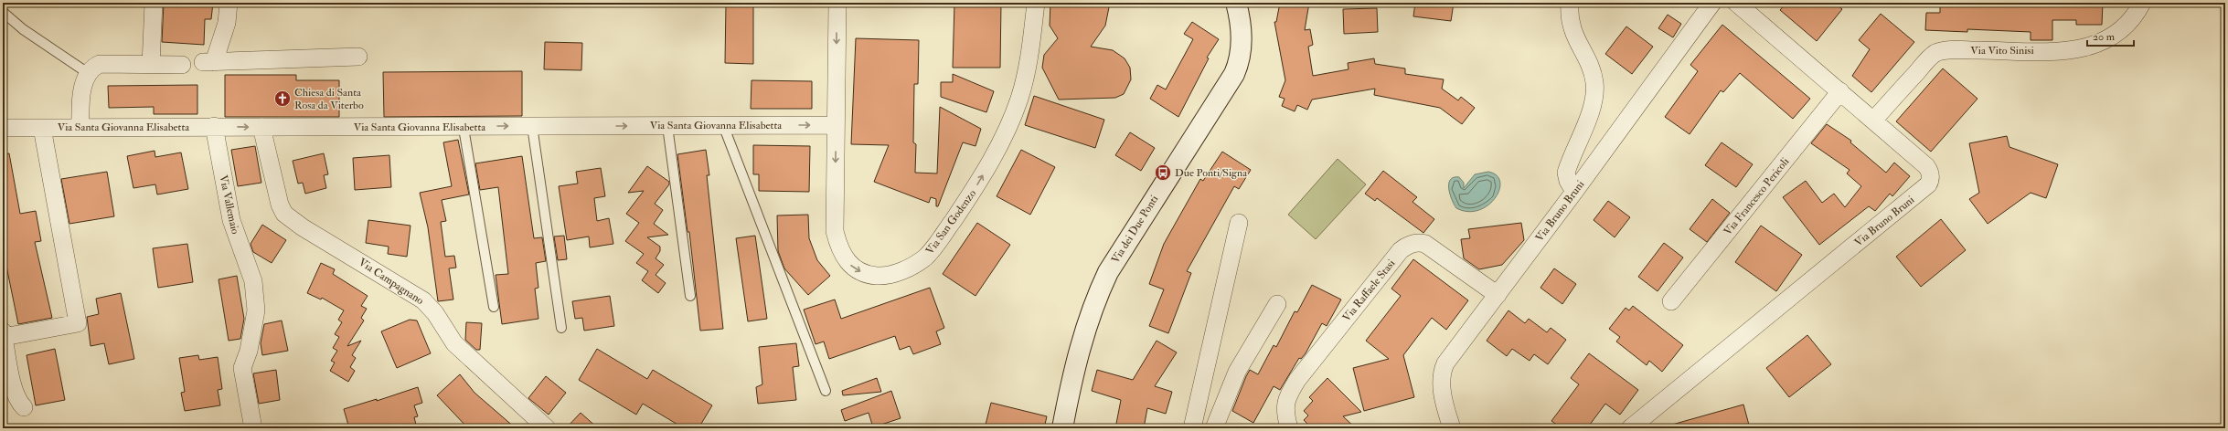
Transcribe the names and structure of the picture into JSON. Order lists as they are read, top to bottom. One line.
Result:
{"streets":{"street":["Via Vito Sinisi","Via Santa Giovanna Elisabetta","Via Francesco Pericoli","Via Vallemaio","Via Bruno Bruni","Via San Godenzo","Via dei Due Ponti","Via Campagnano","Via Raffaele Stasi"]},"crossings":[["Via Vito Sinisi","Via Bruno Bruni"],["Via Santa Giovanna Elisabetta","Via Vallemaio"],["Via Santa Giovanna Elisabetta","Via San Godenzo"],["Via Santa Giovanna Elisabetta","Via Campagnano"],["Via Francesco Pericoli","Via Bruno Bruni"],["Via Bruno Bruni","Via Raffaele Stasi"]],"one_way":["Via Santa Giovanna Elisabetta"],"places":{"church":["Chiesa di Santa Rosa da Viterbo"],"bus stop":["Due Ponti/Signa"]},"scale_bar":"20 m"}
